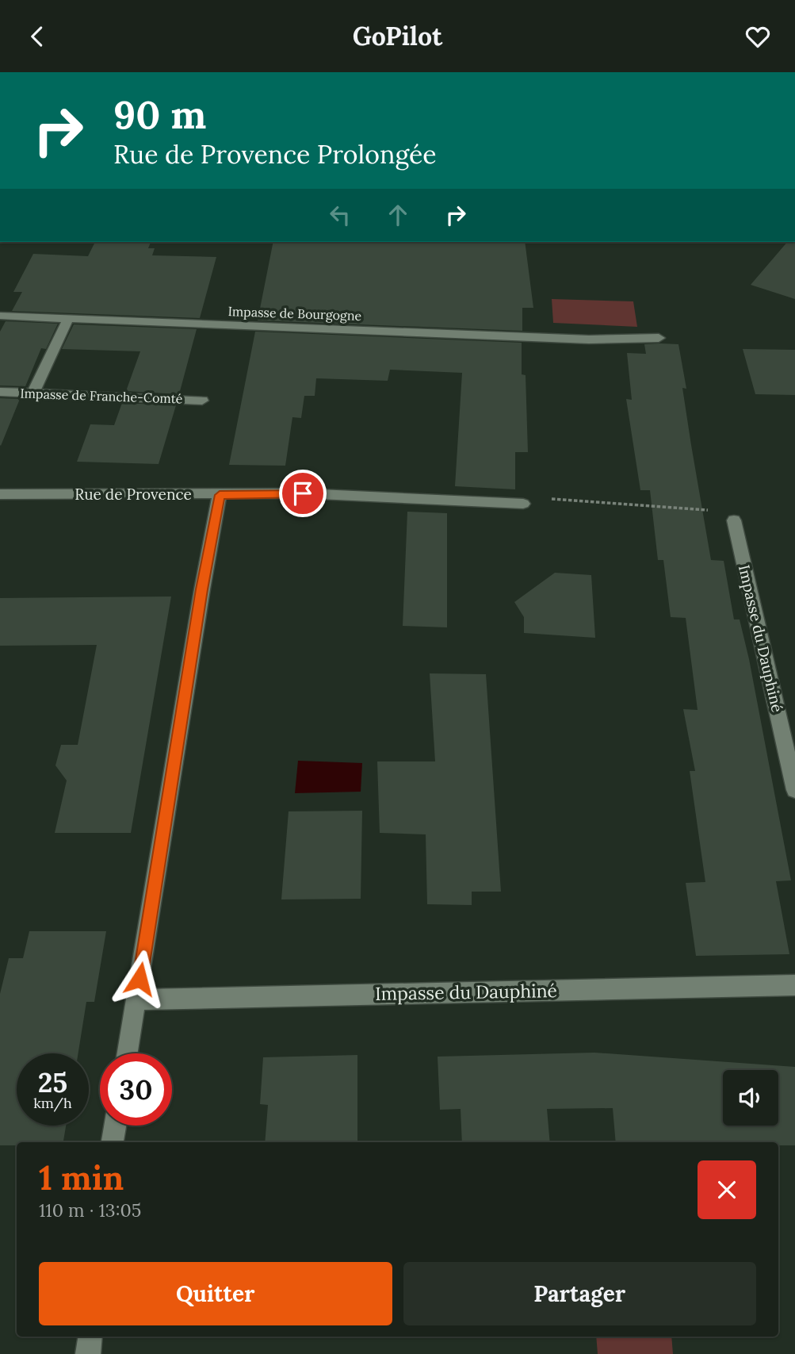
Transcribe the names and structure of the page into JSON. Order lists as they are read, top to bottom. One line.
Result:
{"streets":{"street":["Impasse de Bourgogne","Impasse de Franche-Comté","Rue de Provence","Impasse du Dauphiné"]},"page":{"header":"GoPilot","turn":["90 m","Rue de Provence Prolongée"],"speed":"25 km/h","limit":"30","heading":["1 min","110 m · 13:05"],"buttons":["Quitter","Partager"]}}
